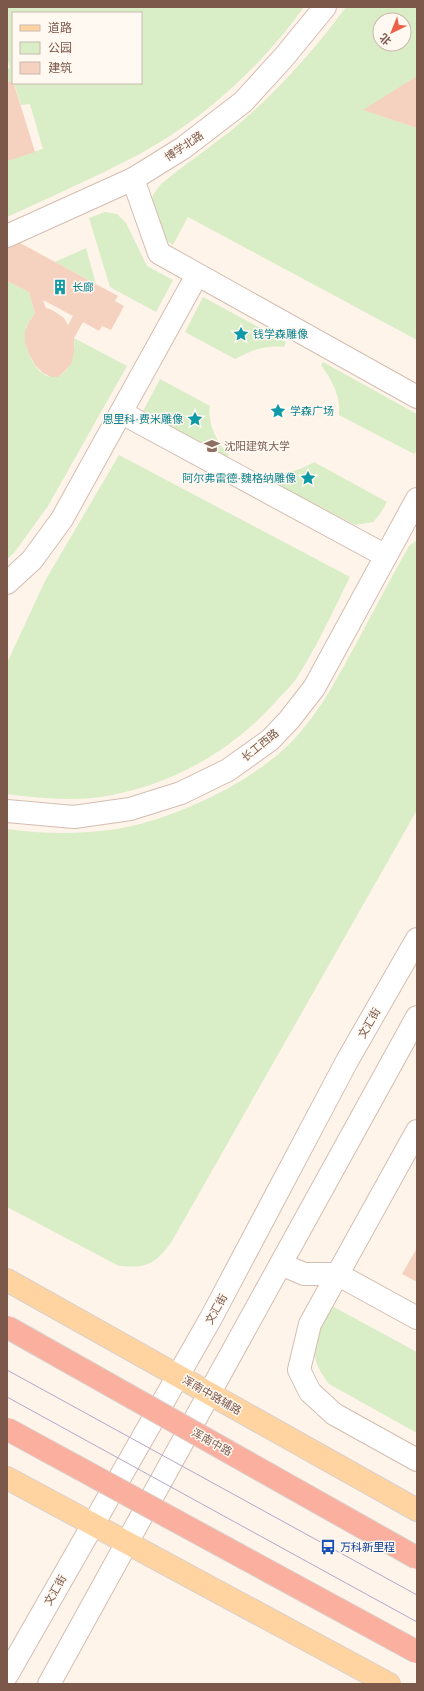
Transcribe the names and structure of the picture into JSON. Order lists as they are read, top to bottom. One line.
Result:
{"streets":{"highway":["浑南中路"],"main road":["浑南中路辅路"],"street":["博学北路","长工西路","文汇街"]},"crossings":[["文汇街","浑南中路辅路"]],"places":{"building":["长廊"],"place":["钱学森雕像","学森广场","恩里科·费米雕像","阿尔弗雷德·魏格纳雕像"],"school or university":["沈阳建筑大学"],"bus stop":["万科新里程"]},"legend":["道路","公园","建筑"],"north":"bottom left"}
